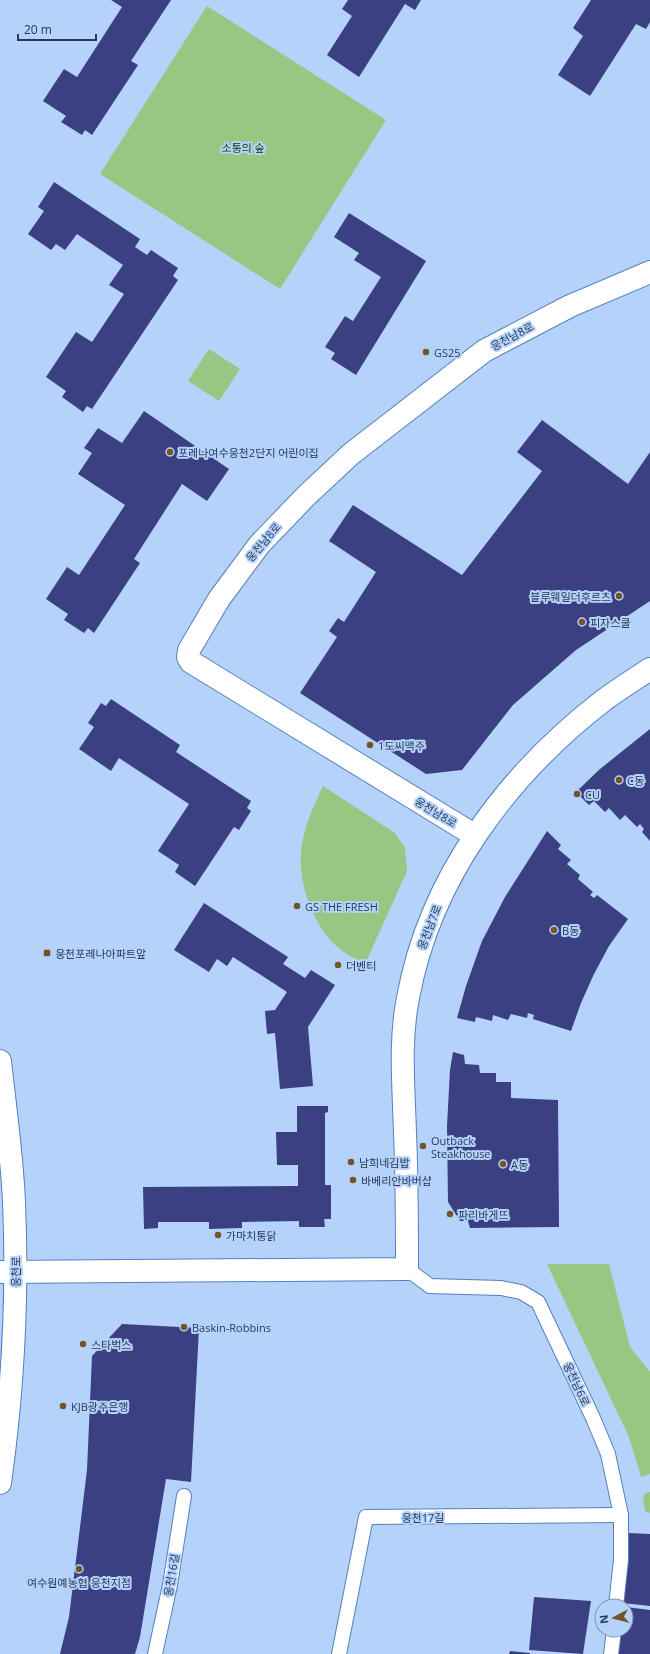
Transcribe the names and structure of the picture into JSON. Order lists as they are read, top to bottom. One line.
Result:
{"streets":{"street":["웅천남8로","웅천남7로","웅천로"],"lane":["웅천남6로","웅천17길","웅천16길"]},"crossings":[["웅천남8로","웅천남7로"],["웅천남7로","웅천남6로"],["웅천남6로","웅천17길"]],"parks":["소통의 숲"],"places":{"other":["GS25","포레나여수웅천2단지 어린이집","블루웨일더후르츠","피자스쿨","1도씨맥주","C동","CU","GS THE FRESH","B동","더벤티","Outback Steakhouse","남희네김밥","A동","바베리안바버샵","파리바게뜨","가마치통닭","Baskin-Robbins","스타벅스","KJB광주은행","여수원예농협 웅천지점"],"transit":["웅천포레나아파트앞"]},"scale_bar":"20 m","north":"left"}
